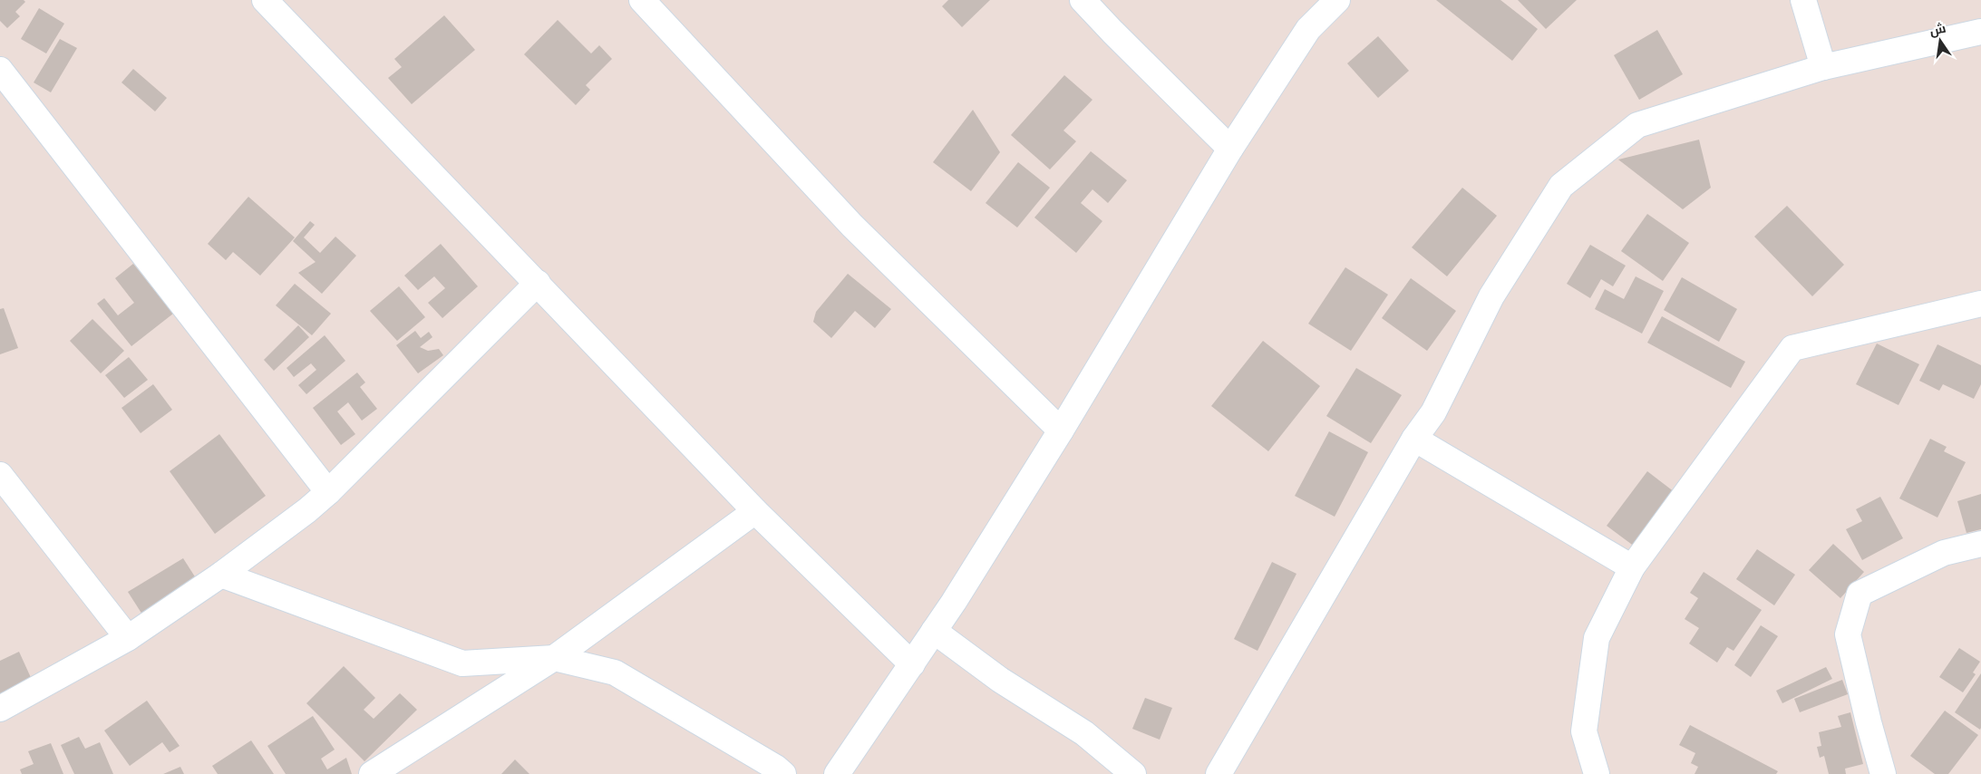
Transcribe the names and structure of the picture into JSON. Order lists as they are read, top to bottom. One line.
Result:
{"north":"top"}
